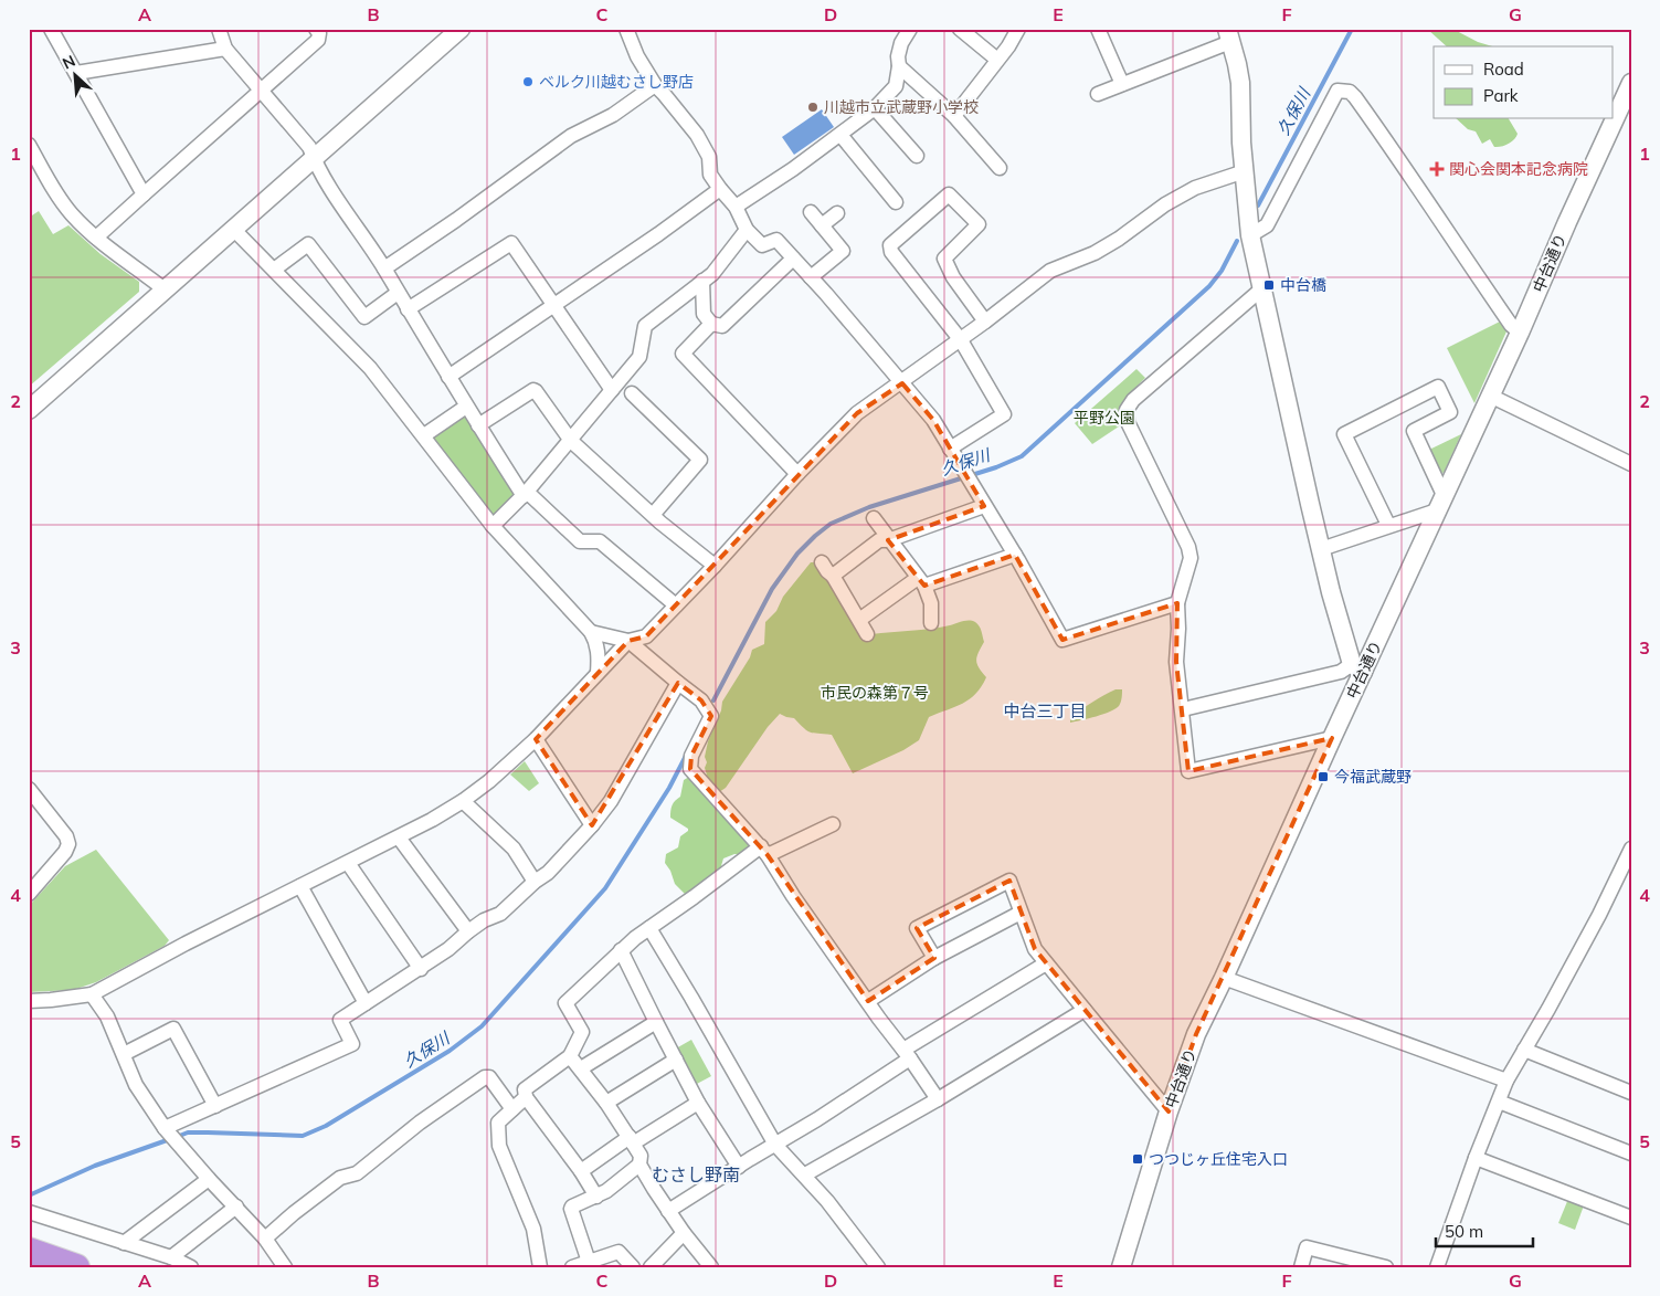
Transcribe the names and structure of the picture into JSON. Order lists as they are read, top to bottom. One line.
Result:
{"streets":{"street":["中台通り"]},"districts":["中台三丁目","むさし野南"],"water":["久保川"],"parks":["平野公園","市民の森第７号"],"places":{"other":["ベルク川越むさし野店","川越市立武蔵野小学校"],"health":["関心会関本記念病院"],"transit":["中台橋","今福武蔵野","つつじヶ丘住宅入口"]},"legend":["Road","Park"],"scale_bar":"50 m","north":"top left","grid":{"columns":["A","B","C","D","E","F","G"],"rows":["1","2","3","4","5"]}}
